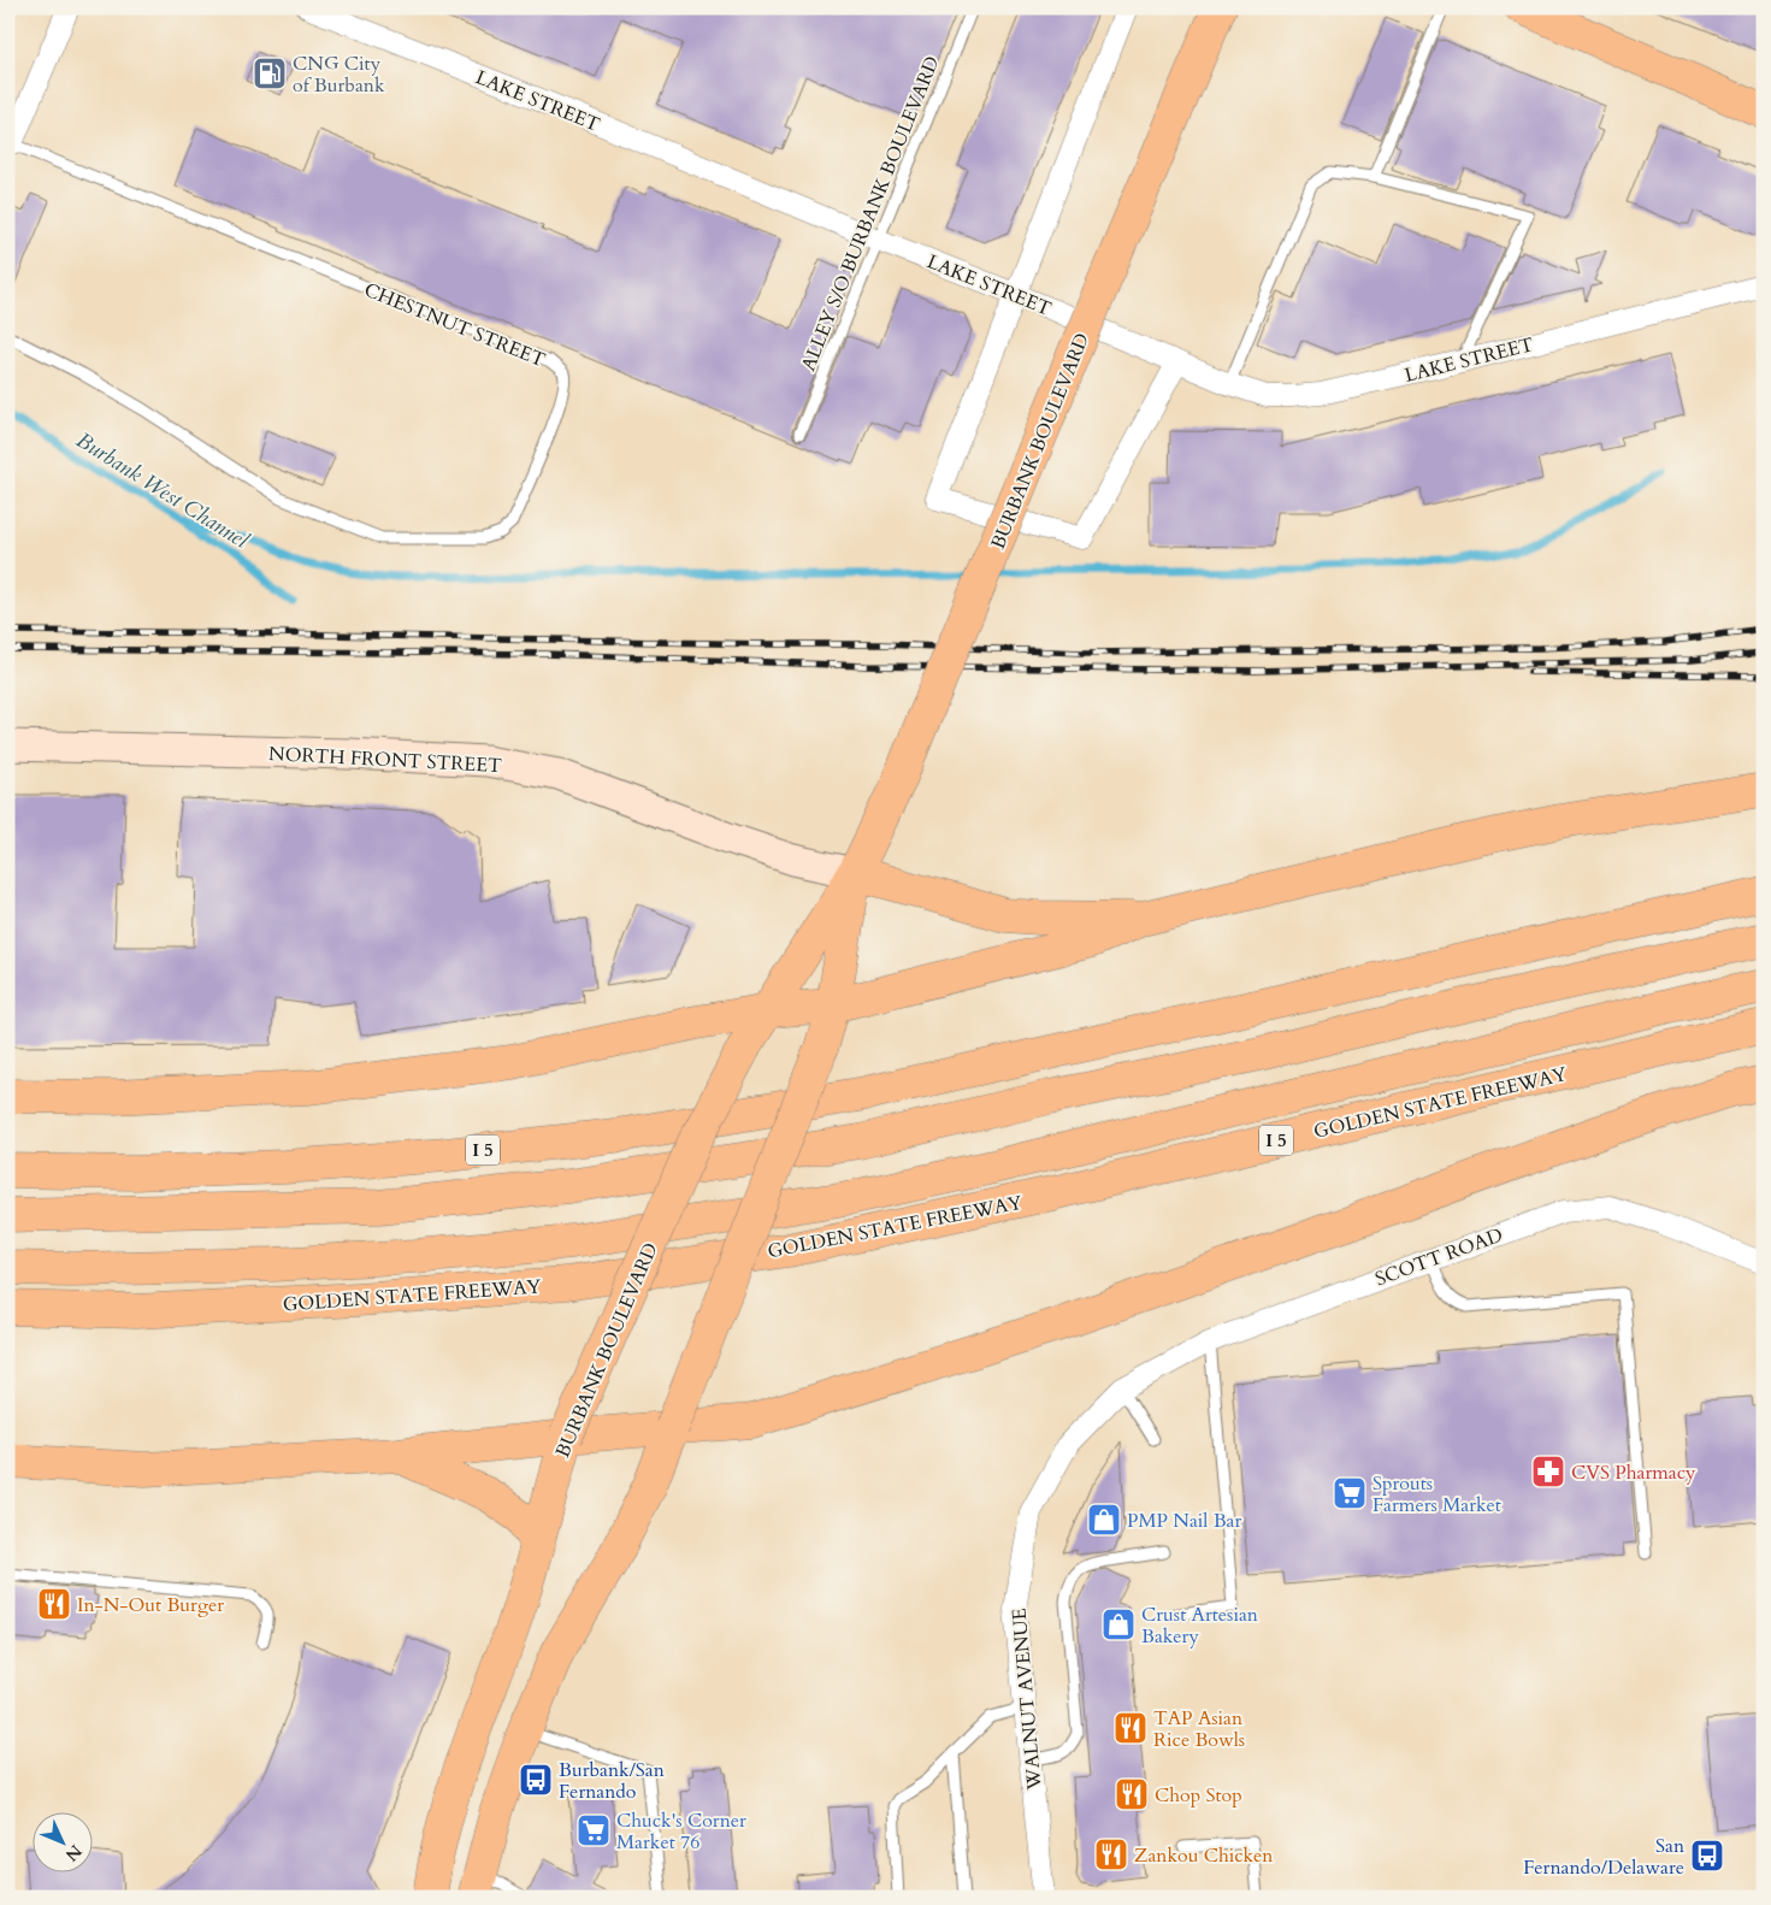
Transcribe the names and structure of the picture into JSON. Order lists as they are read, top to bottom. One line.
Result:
{"streets":{"main road":["BURBANK BOULEVARD","NORTH FRONT STREET","GOLDEN STATE FREEWAY","I 5"],"street":["LAKE STREET","CHESTNUT STREET","SCOTT ROAD","WALNUT AVENUE"],"lane":["ALLEY S/O BURBANK BOULEVARD"]},"crossings":[["LAKE STREET","ALLEY S/O BURBANK BOULEVARD"],["BURBANK BOULEVARD","NORTH FRONT STREET"],["SCOTT ROAD","WALNUT AVENUE"]],"water":["Burbank West Channel"],"places":{"fuel station":["CNG City of Burbank"],"pharmacy":["CVS Pharmacy"],"supermarket":["Sprouts Farmers Market","Chuck's Corner Market 76"],"shop":["PMP Nail Bar","Crust Artesian Bakery"],"restaurant":["In-N-Out Burger","TAP Asian Rice Bowls","Chop Stop","Zankou Chicken"],"bus stop":["Burbank/San Fernando","San Fernando/Delaware"]},"north":"bottom right"}
